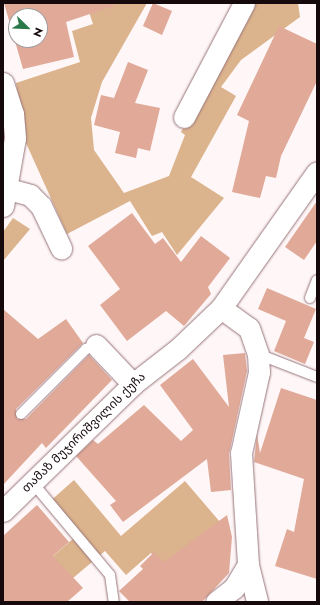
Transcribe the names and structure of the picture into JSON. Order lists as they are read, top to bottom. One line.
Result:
{"streets":{"street":["თამაზ მუჯირიშვილის ქუჩა"]},"north":"bottom right"}
